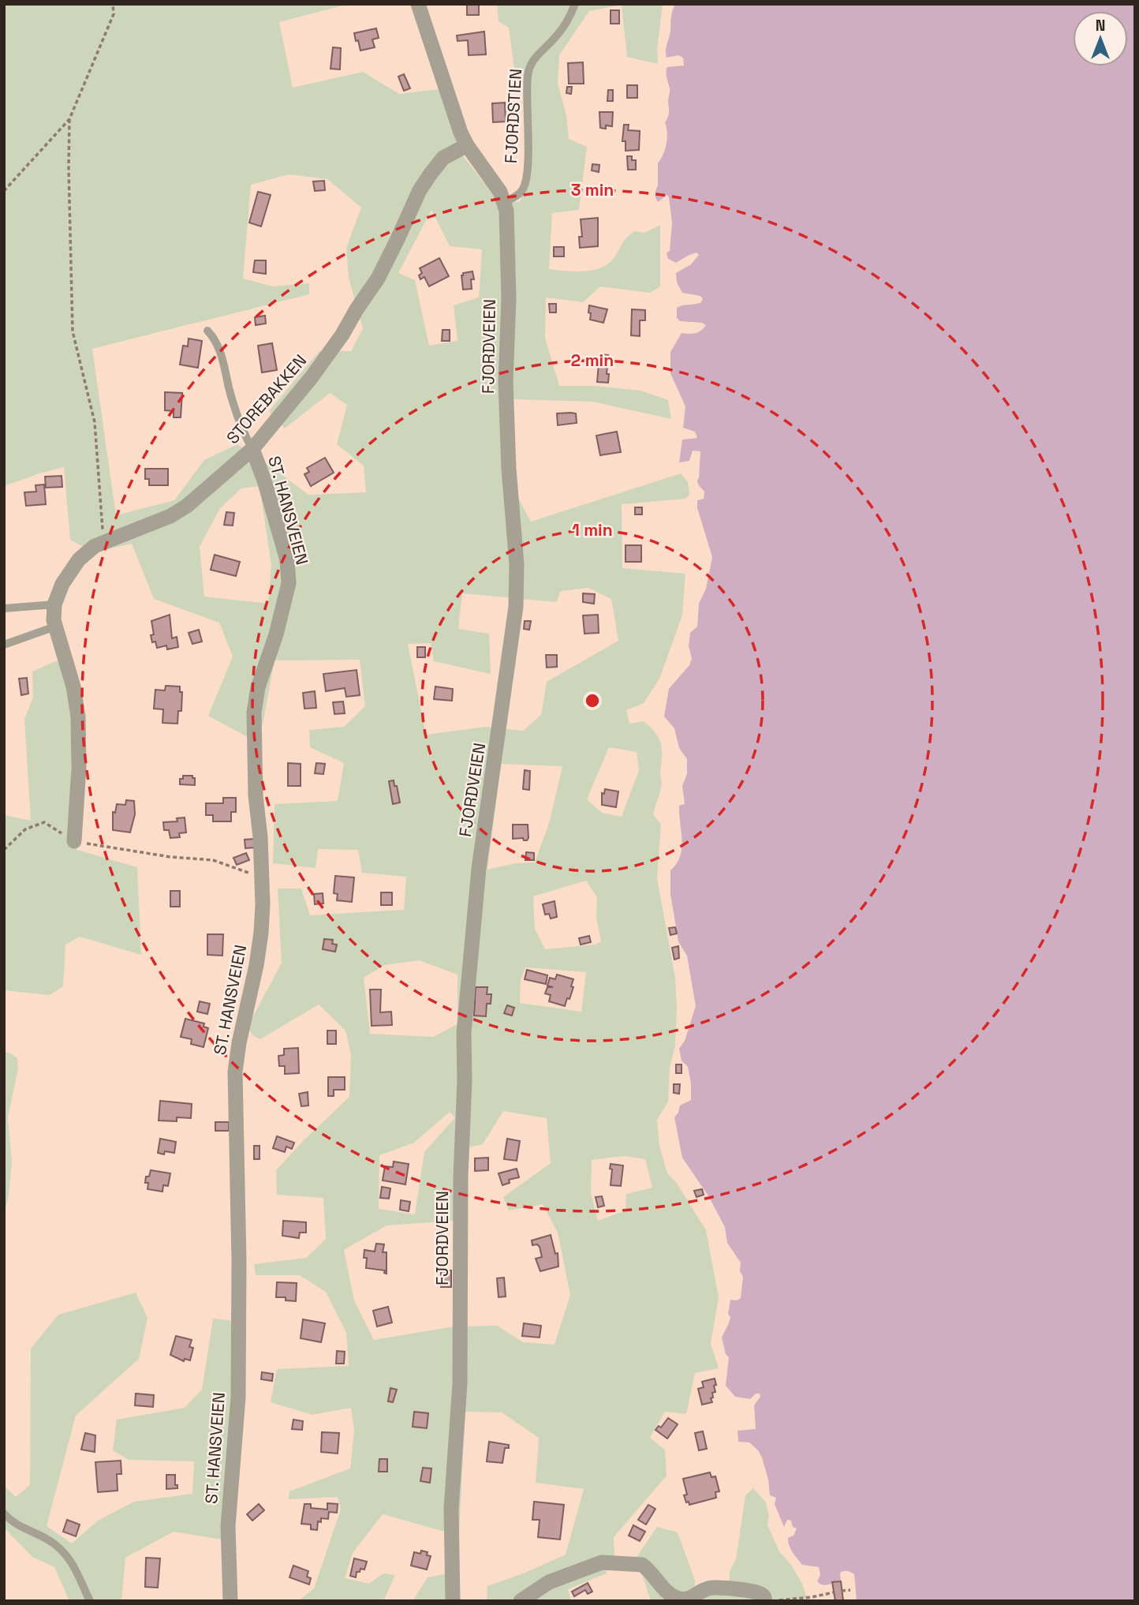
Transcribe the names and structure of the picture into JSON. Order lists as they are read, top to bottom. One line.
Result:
{"streets":{"street":["FJORDVEIEN","STOREBAKKEN","ST. HANSVEIEN"],"lane":["FJORDSTIEN"]},"crossings":[["FJORDSTIEN","FJORDVEIEN"],["FJORDVEIEN","STOREBAKKEN"],["STOREBAKKEN","ST. HANSVEIEN"]],"north":"top","rings":["3 min","2 min","1 min"]}
